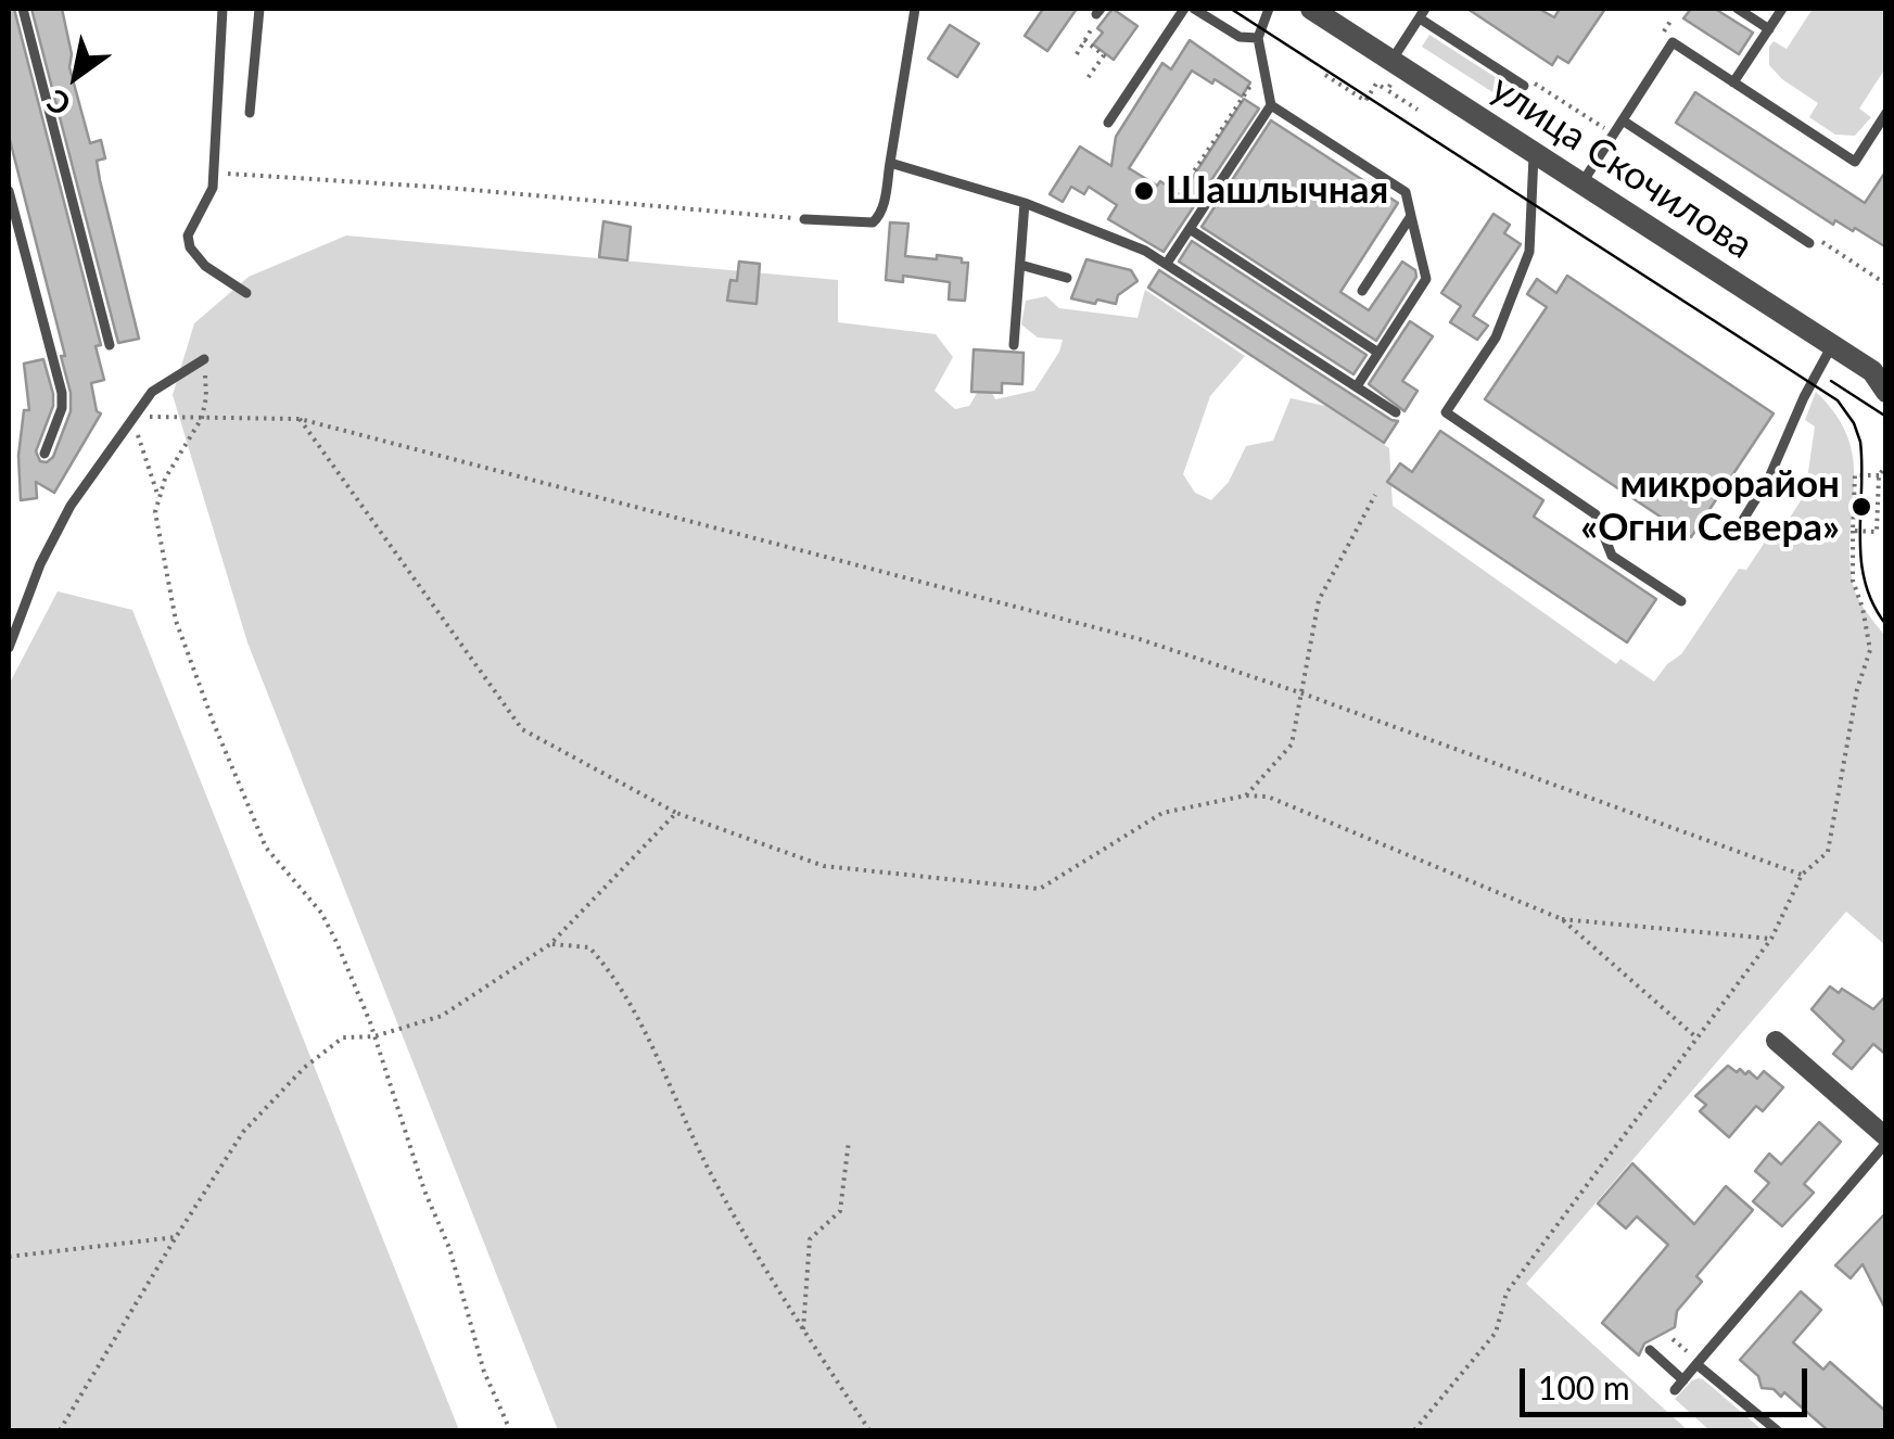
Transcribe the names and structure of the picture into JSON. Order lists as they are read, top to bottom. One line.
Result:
{"streets":{"street":["улица Скочилова"]},"places":["Шашлычная","микрорайон «Огни Севера»"],"scale_bar":"100 m","north":"bottom left"}
